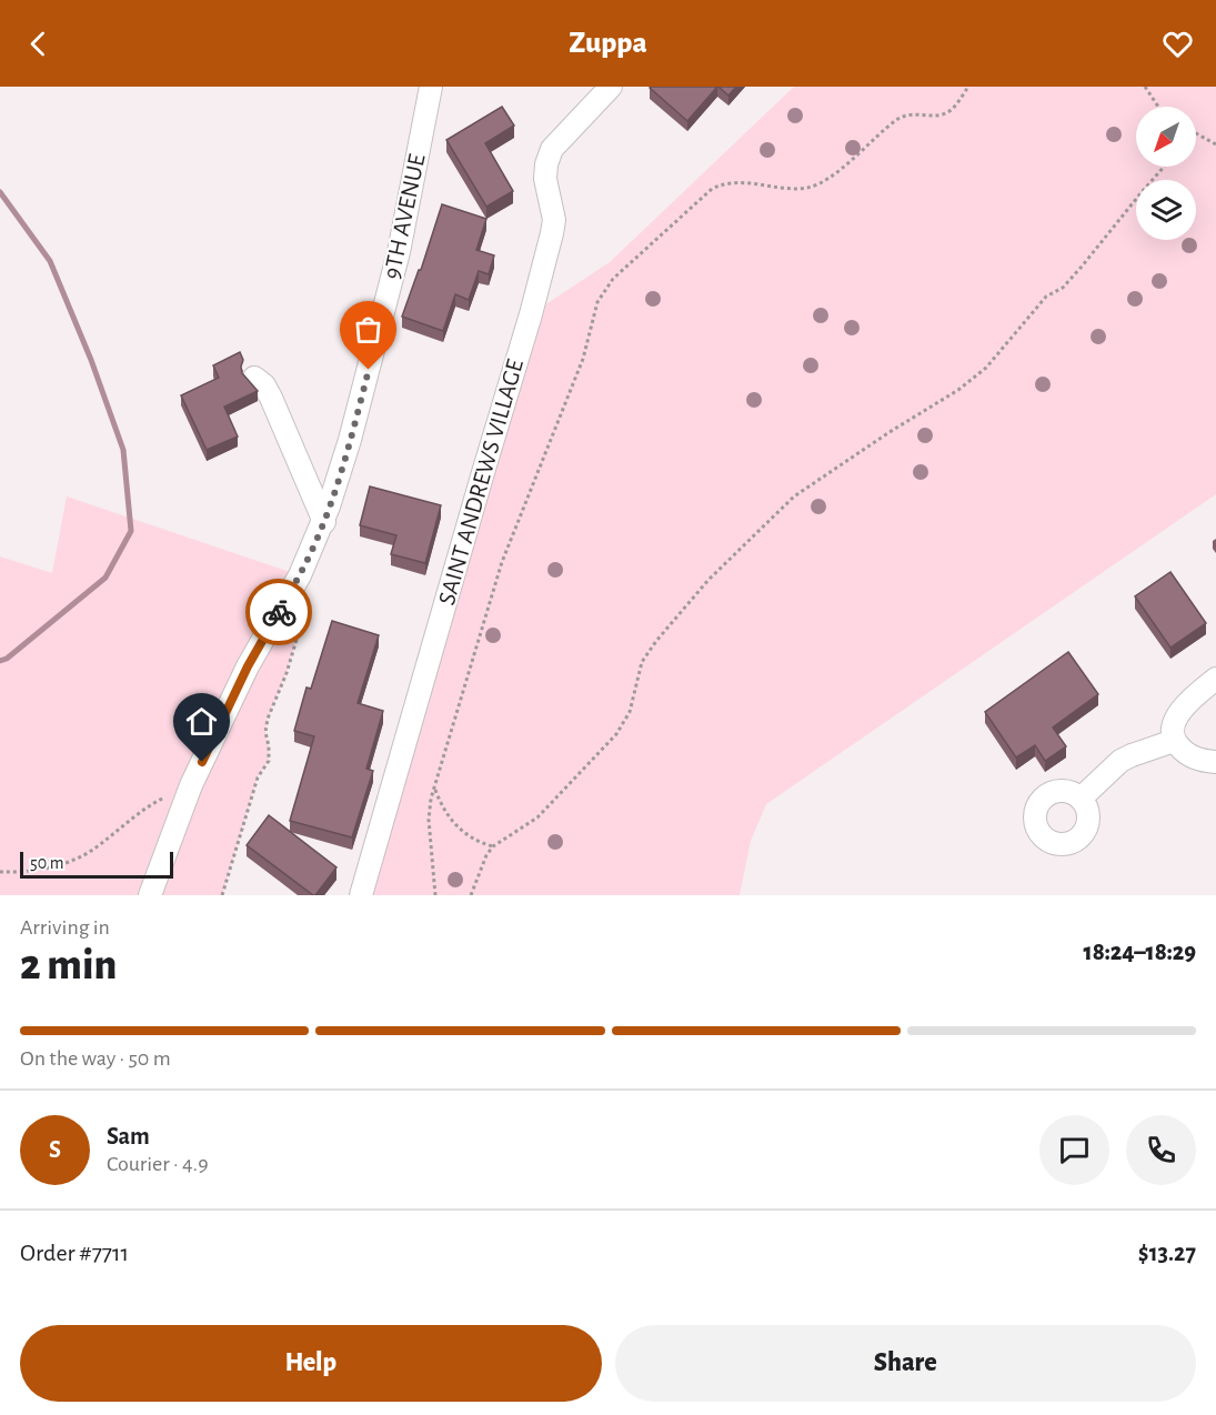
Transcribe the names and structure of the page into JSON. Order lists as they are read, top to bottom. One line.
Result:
{"streets":{"street":["9TH AVENUE","SAINT ANDREWS VILLAGE"]},"scale_bar":"50 m","north":"bottom left","page":{"header":"Zuppa","scale":"50 m","heading":["2 min","Arriving in","18:24–18:29"],"panel":["Sam","Courier · 4.9","Order #7711","$13.27"],"bar":"On the way · 50 m","round":"S","buttons":["Help","Share"]}}
